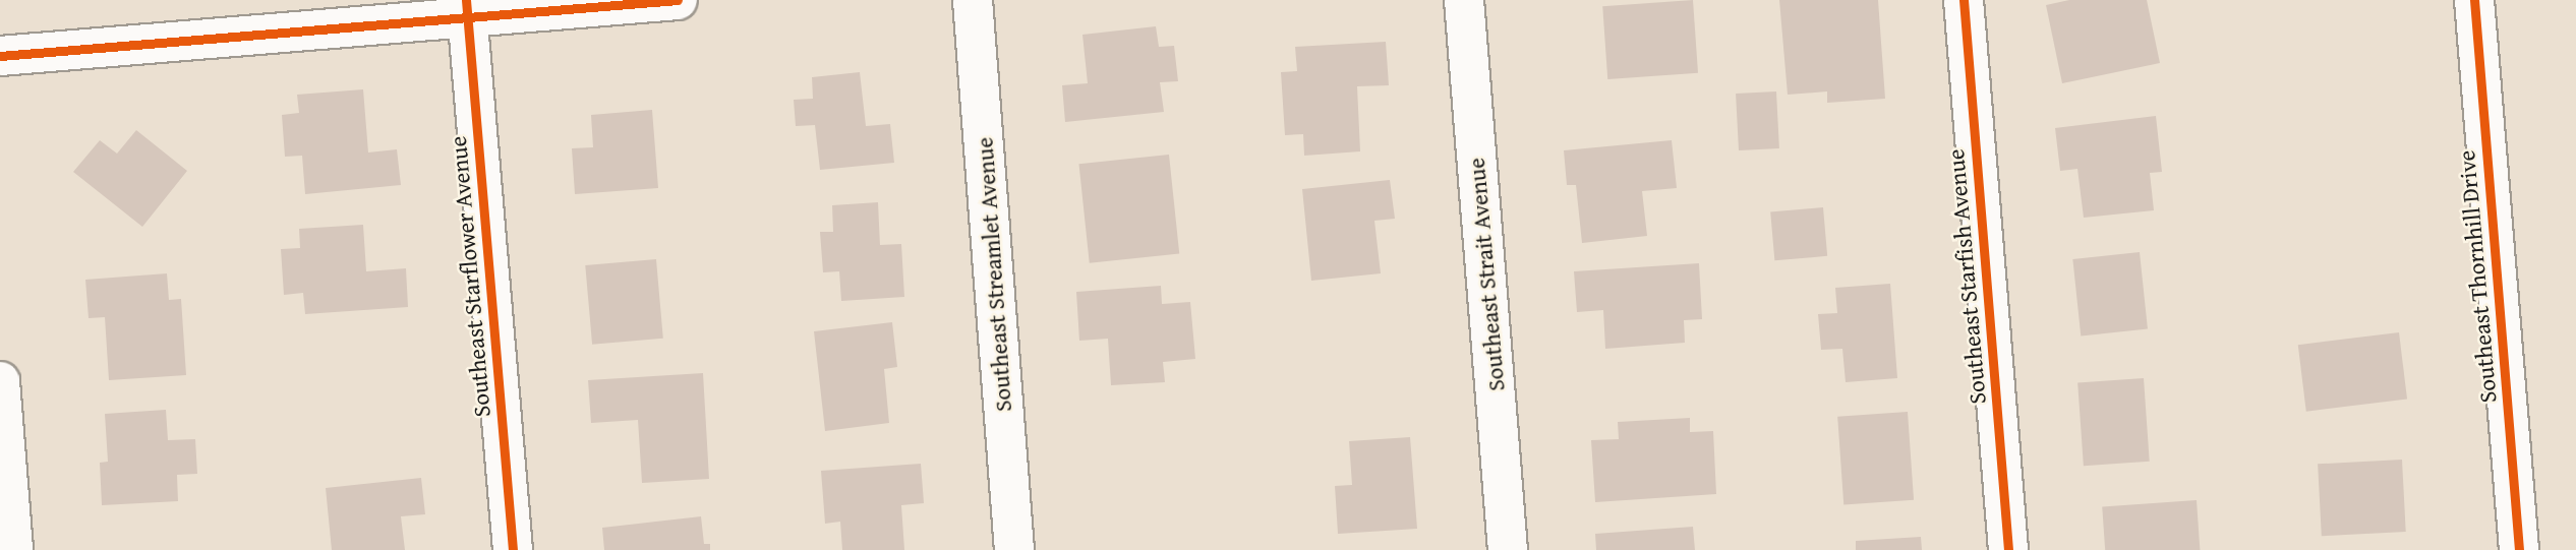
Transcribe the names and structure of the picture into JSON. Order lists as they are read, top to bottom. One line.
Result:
{"streets":{"street":["Southeast Streamlet Avenue","Southeast Strait Avenue","Southeast Starflower Avenue","Southeast Starfish Avenue","Southeast Thornhill Drive"]}}
